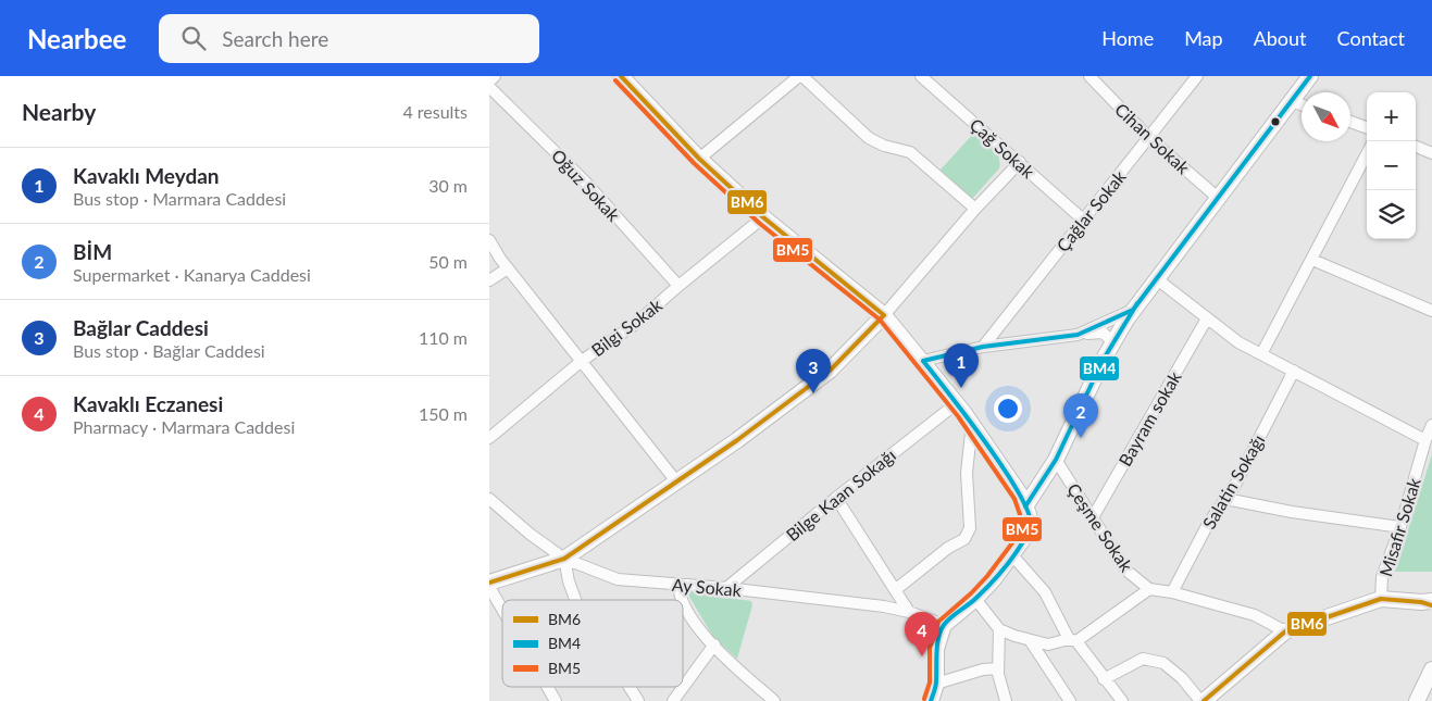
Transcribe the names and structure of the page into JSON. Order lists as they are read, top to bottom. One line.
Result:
{"streets":{"street":["Cihan Sokak","Çağ Sokak","Oğuz Sokak","Çağlar Sokak","Bilgi Sokak","Bayram sokak","Salatin Sokağı","Bilge Kaan Sokağı","Çeşme Sokak","Misafir Sokak","Ay Sokak"]},"crossings":[["Cihan Sokak","Çağlar Sokak"],["Çağ Sokak","Çağlar Sokak"],["Oğuz Sokak","Bilgi Sokak"],["Bayram sokak","Çeşme Sokak"],["Bilge Kaan Sokağı","Ay Sokak"]],"lines":["transit line BM6","transit line BM4","transit line BM5"],"legend":["BM6","BM4","BM5"],"north":"bottom right","page":{"header":"Nearbee","search":"Search here","nav":["Home","Map","About","Contact"],"heading":["Nearby","4 results"],"map_buttons":["+","−"],"list":[{"mark":"1","name":"Kavaklı Meydan","note":"Bus stop · Marmara Caddesi","value":"30 m"},{"mark":"2","name":"BİM","note":"Supermarket · Kanarya Caddesi","value":"50 m"},{"mark":"3","name":"Bağlar Caddesi","note":"Bus stop · Bağlar Caddesi","value":"110 m"},{"mark":"4","name":"Kavaklı Eczanesi","note":"Pharmacy · Marmara Caddesi","value":"150 m"}],"pins":["1","3","2","4"]}}
